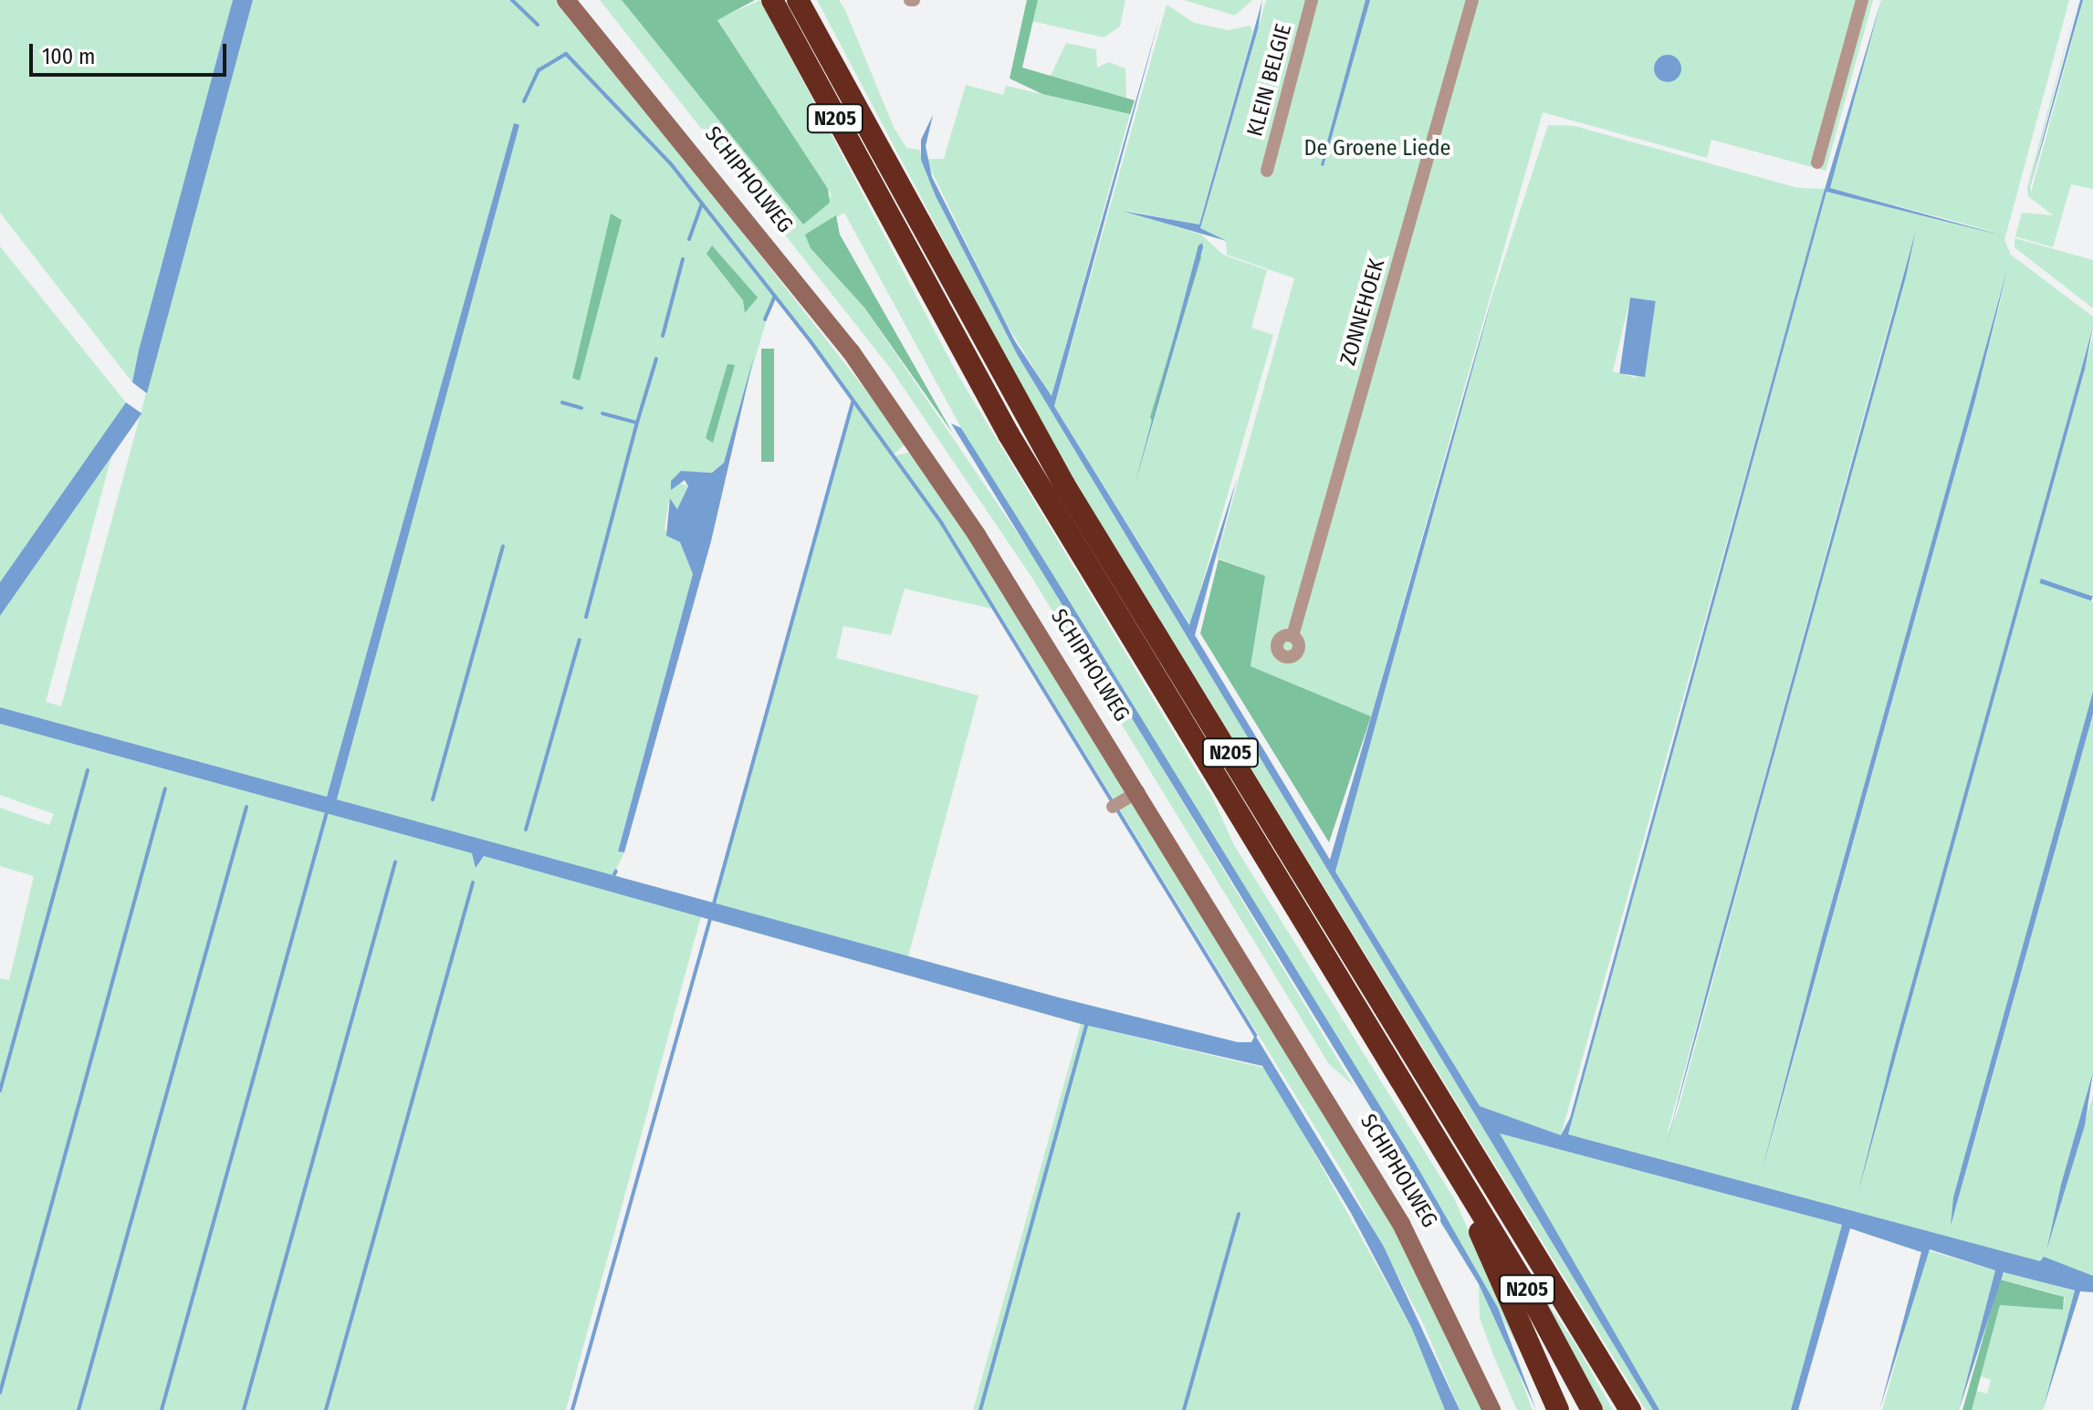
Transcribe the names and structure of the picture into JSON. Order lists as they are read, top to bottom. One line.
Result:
{"streets":{"highway":["N205"],"main road":["SCHIPHOLWEG"],"street":["KLEIN BELGIE","ZONNEHOEK"]},"parks":["De Groene Liede"],"scale_bar":"100 m"}
